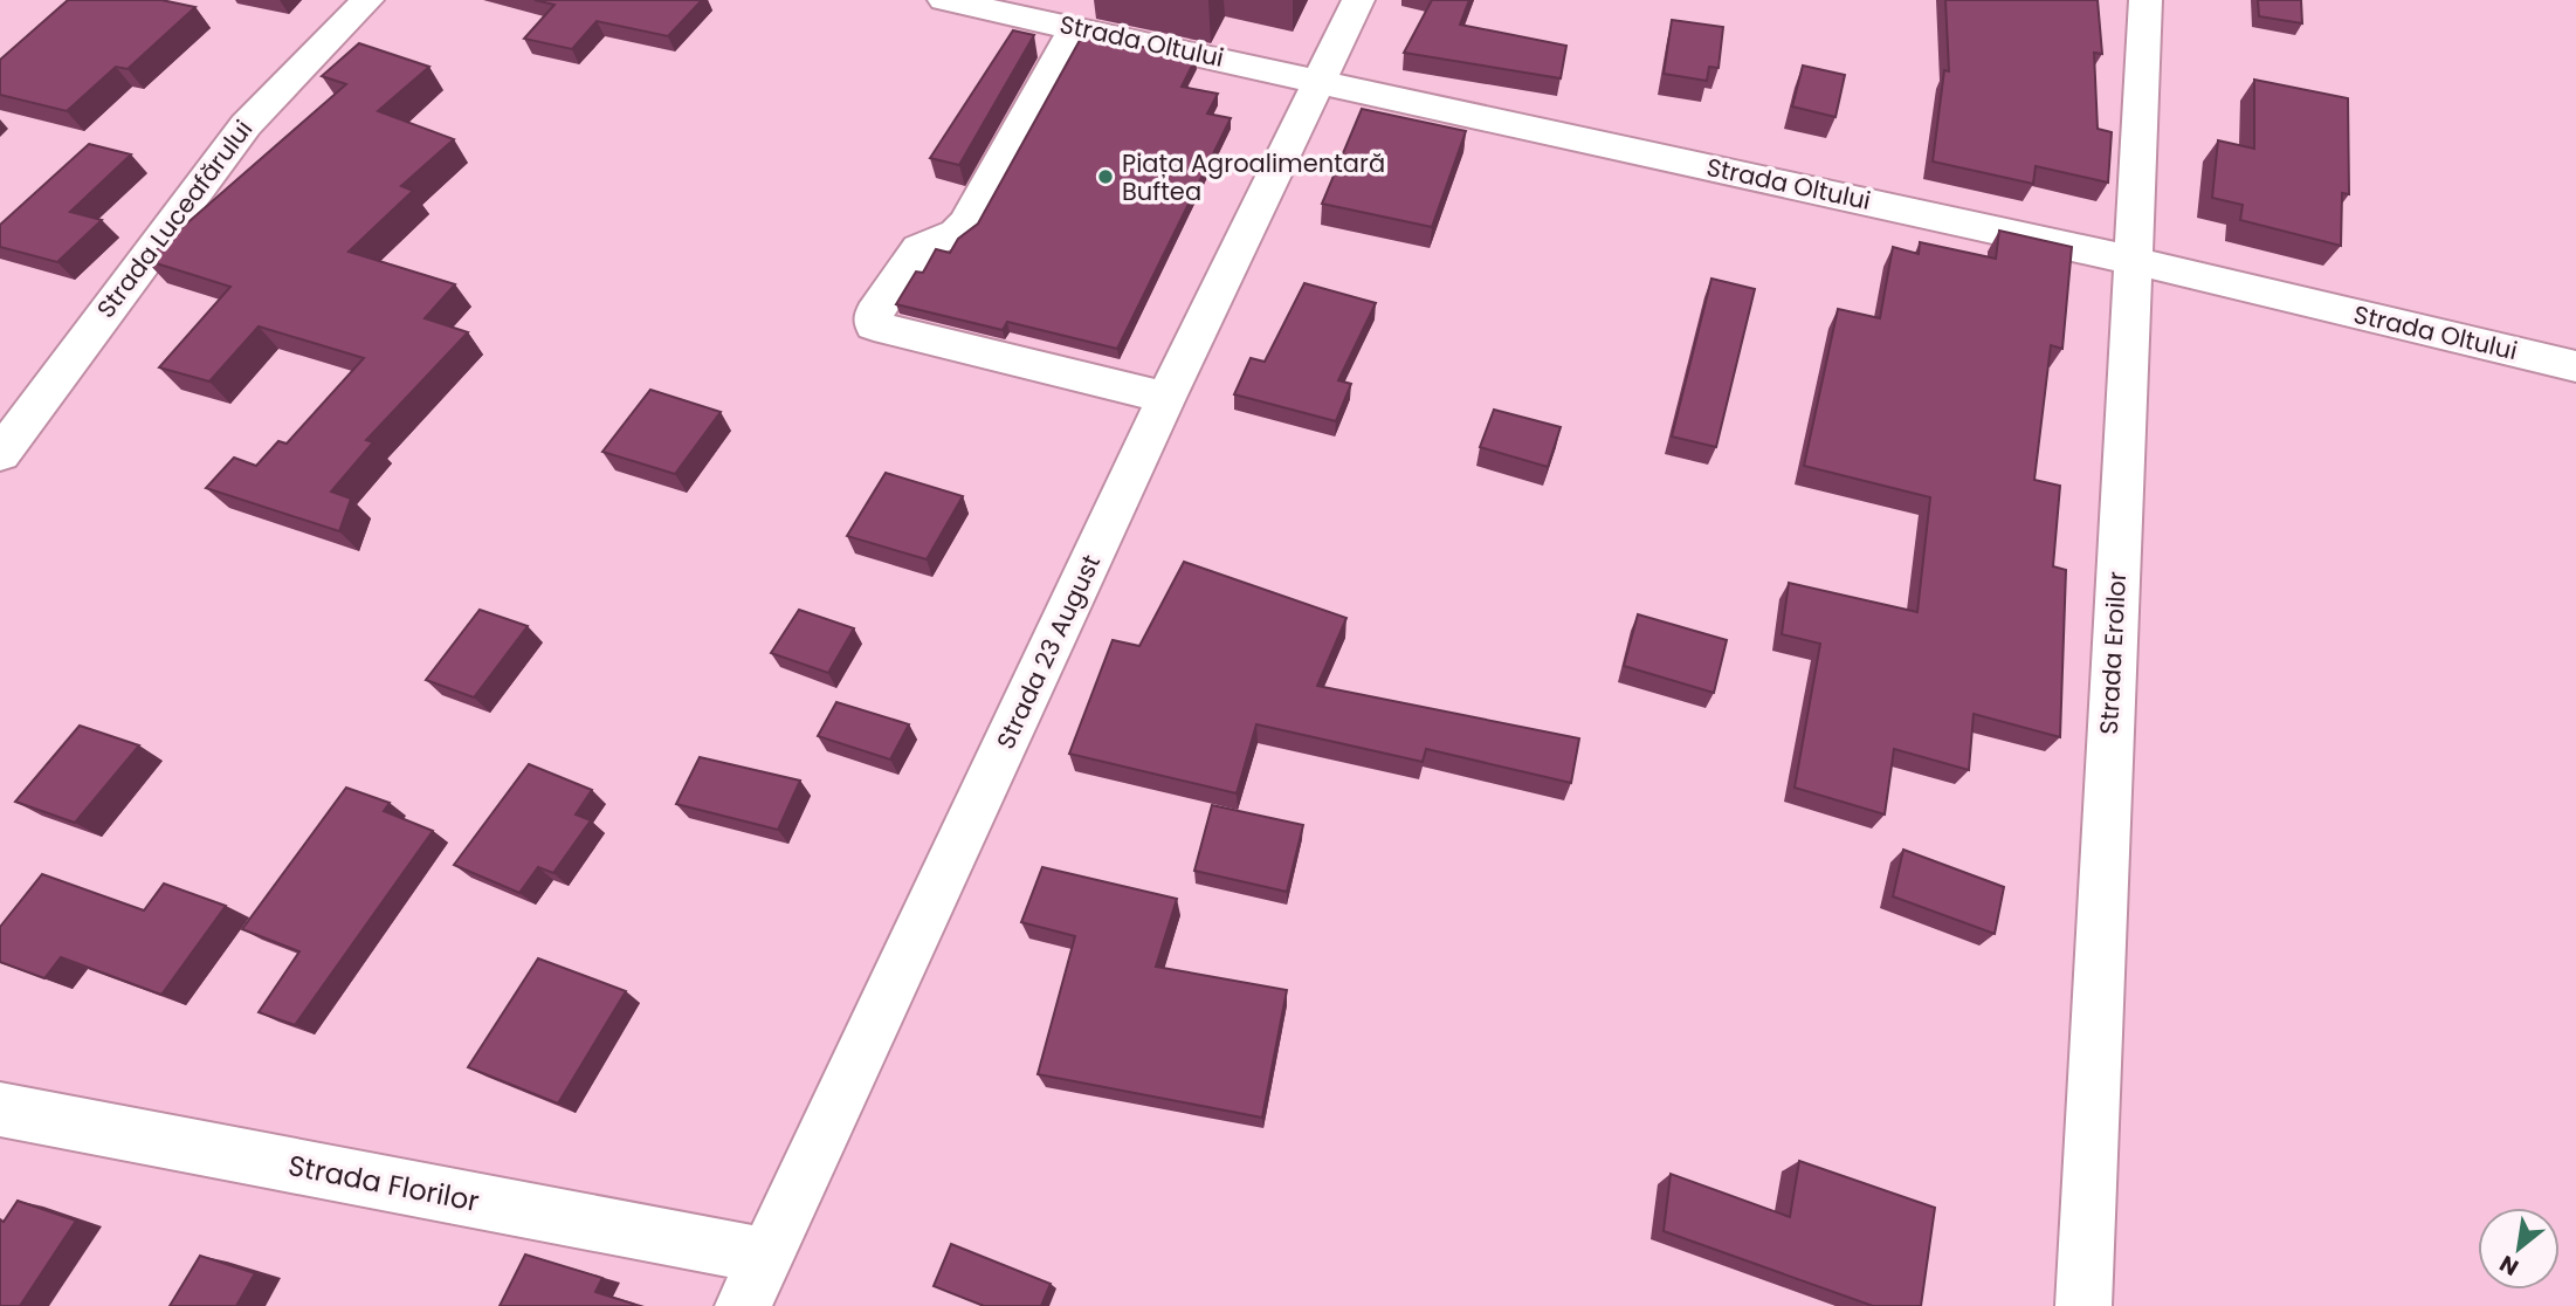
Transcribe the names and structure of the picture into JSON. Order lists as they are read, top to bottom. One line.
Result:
{"streets":{"street":["Strada Oltului","Strada Luceafărului","Strada 23 August","Strada Eroilor","Strada Florilor"]},"crossings":[["Strada Oltului","Strada 23 August"],["Strada Oltului","Strada Eroilor"],["Strada 23 August","Strada Florilor"]],"places":["Piața Agroalimentară Buftea"],"north":"bottom left"}
